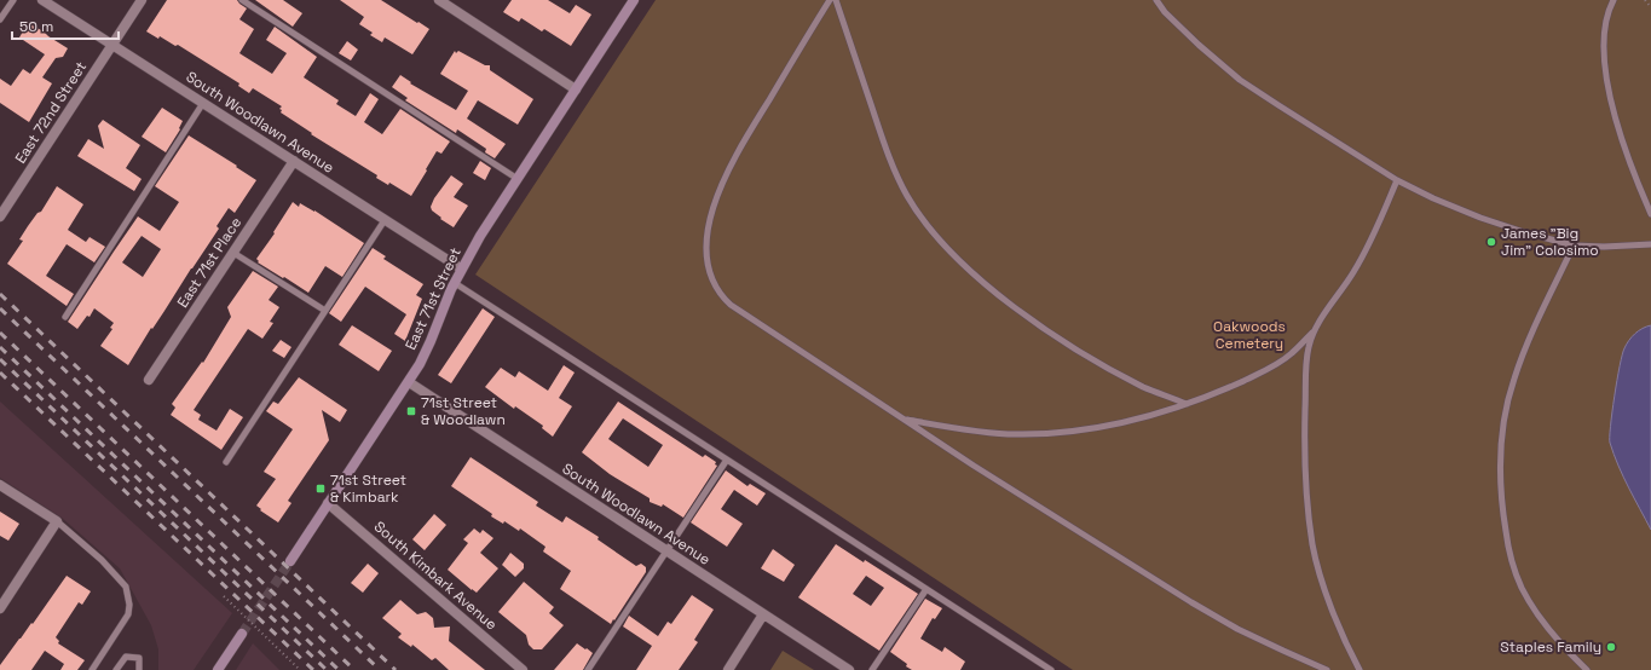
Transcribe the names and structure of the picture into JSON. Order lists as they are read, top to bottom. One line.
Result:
{"streets":{"main road":["East 71st Street"],"street":["East 72nd Street","South Woodlawn Avenue","East 71st Place","South Kimbark Avenue"]},"crossings":[["East 72nd Street","South Woodlawn Avenue"],["South Woodlawn Avenue","East 71st Place"],["South Woodlawn Avenue","East 71st Street"],["East 71st Street","South Kimbark Avenue"]],"parks":["Oakwoods Cemetery"],"places":{"other":["James \"Big Jim\" Colosimo","Staples Family"],"transit":["71st Street & Woodlawn","71st Street & Kimbark"]},"scale_bar":"50 m"}
